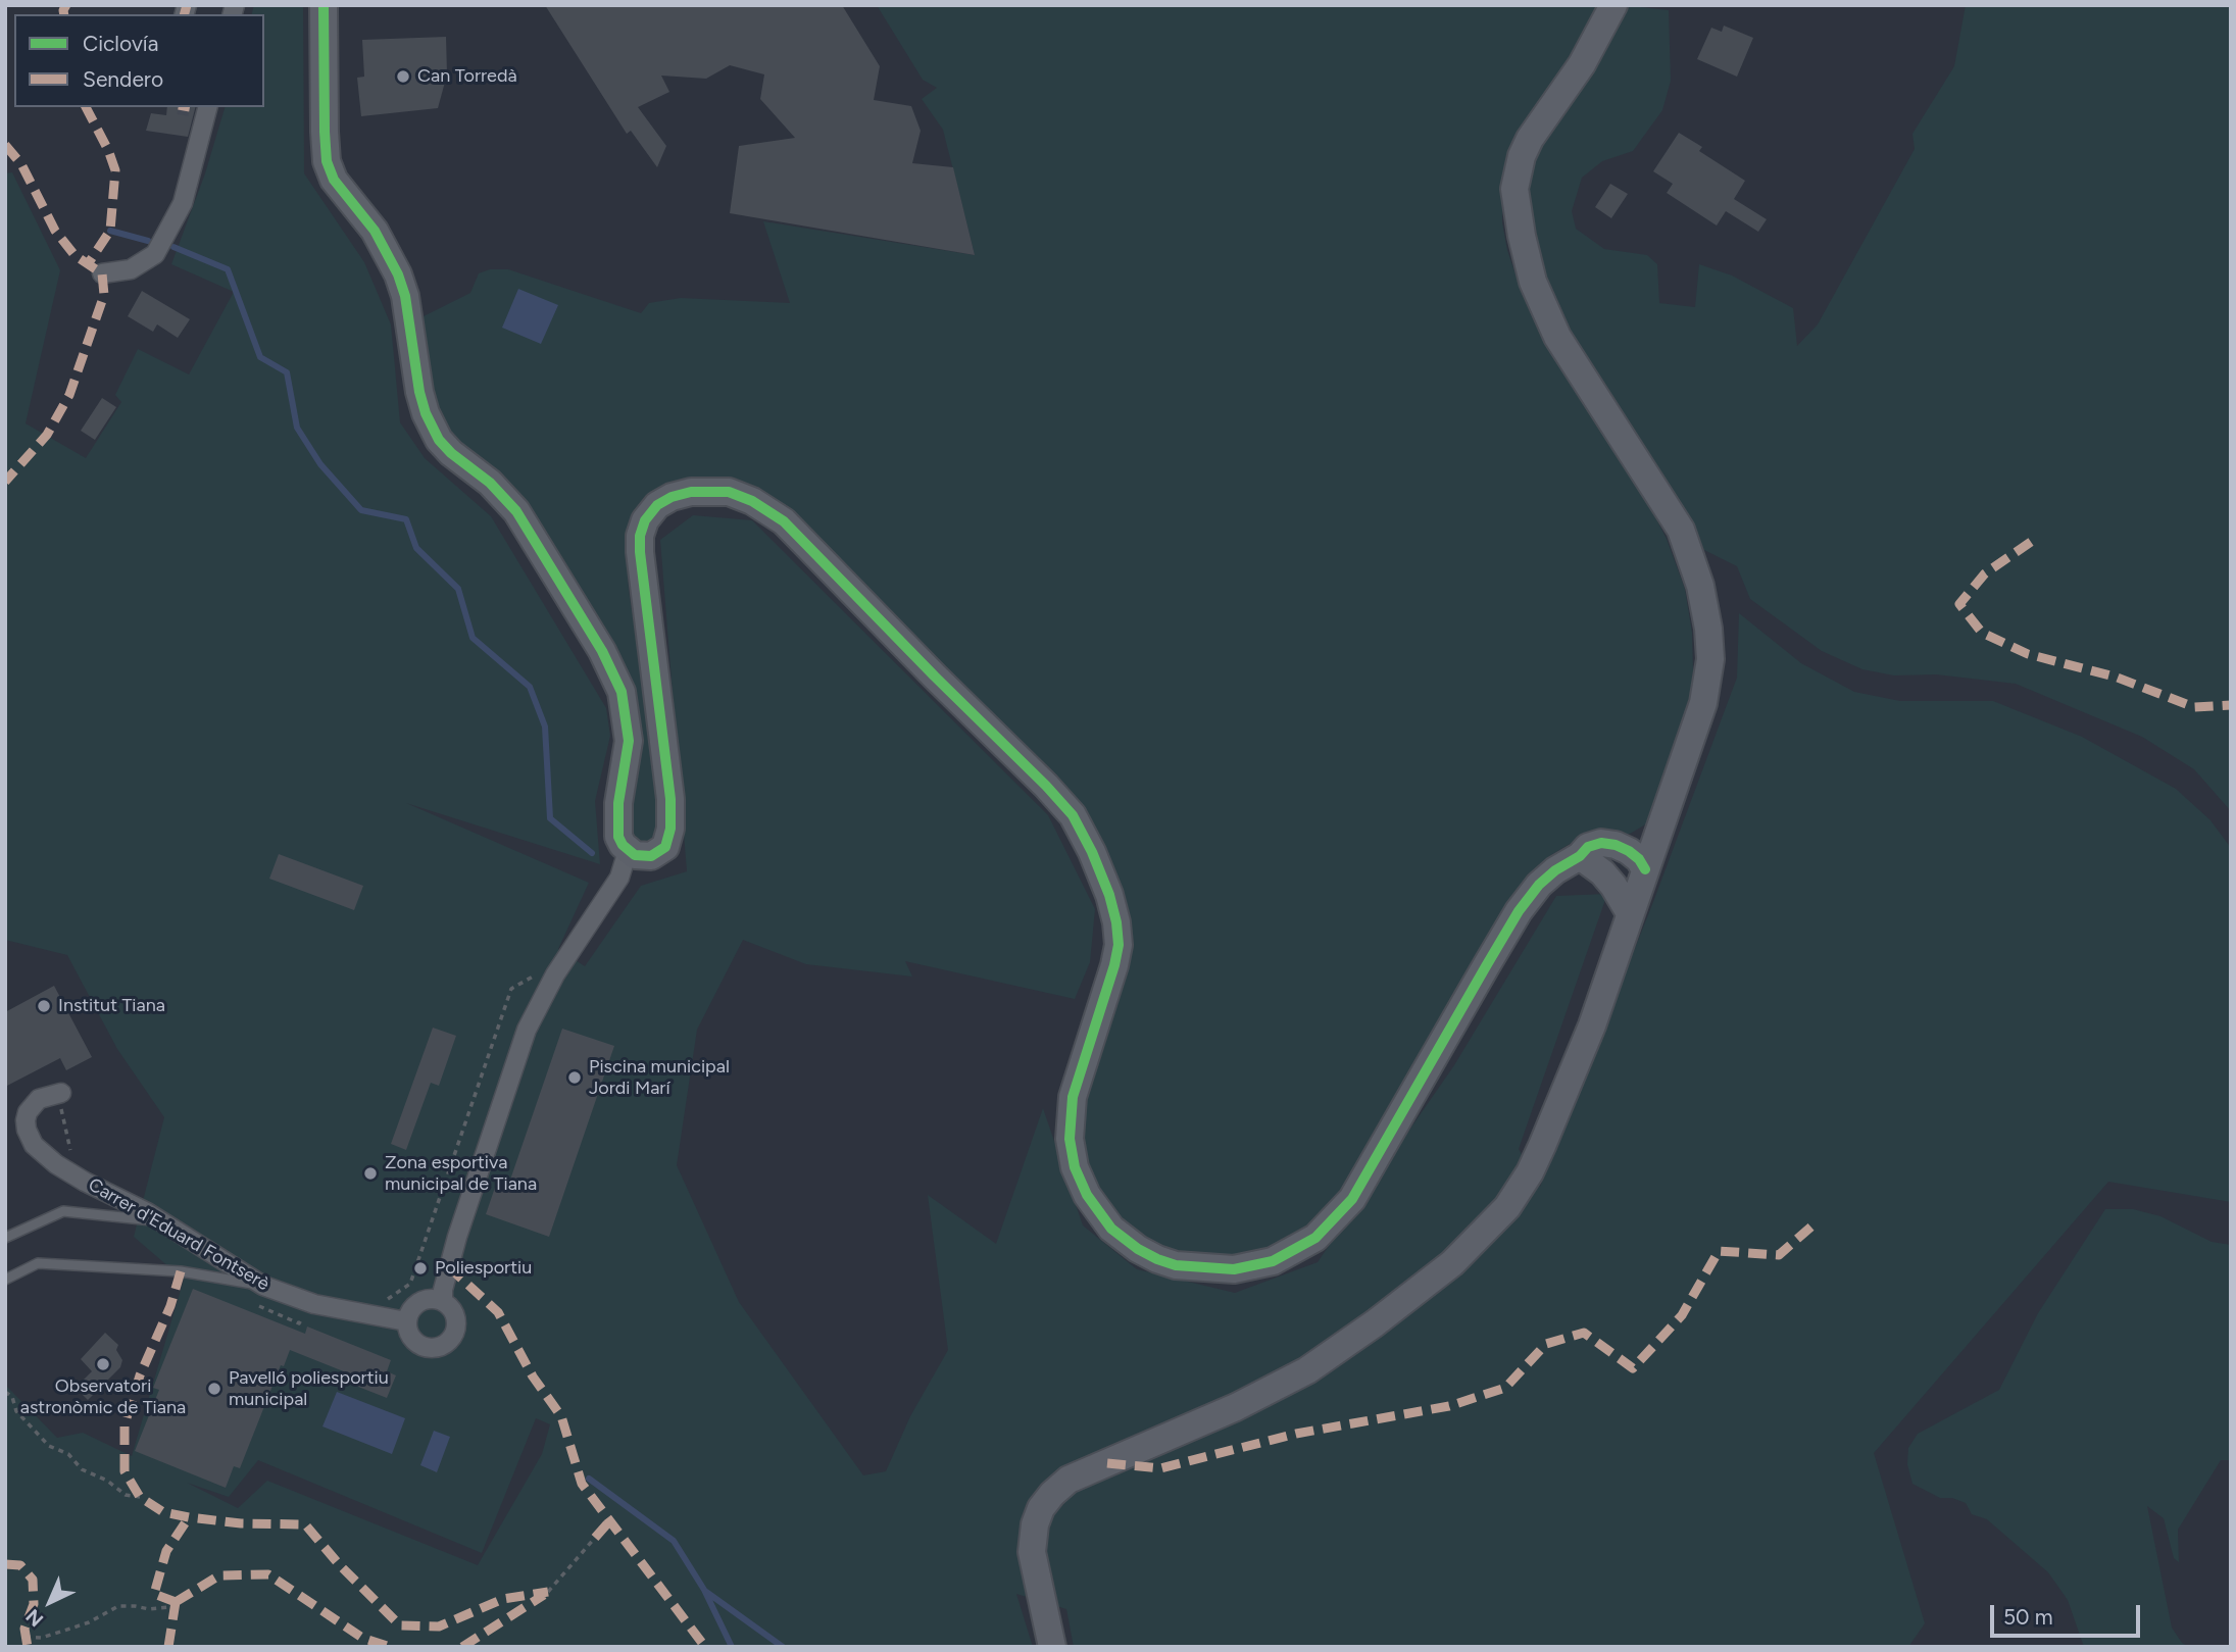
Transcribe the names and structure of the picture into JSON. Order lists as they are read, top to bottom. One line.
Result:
{"streets":{"street":["Carrer d'Eduard Fontserè"]},"places":["Can Torredà","Institut Tiana","Piscina municipal Jordi Marí","Zona esportiva municipal de Tiana","Poliesportiu","Observatori astronòmic de Tiana","Pavelló poliesportiu municipal"],"legend":["Ciclovía","Sendero"],"scale_bar":"50 m","north":"bottom left"}
